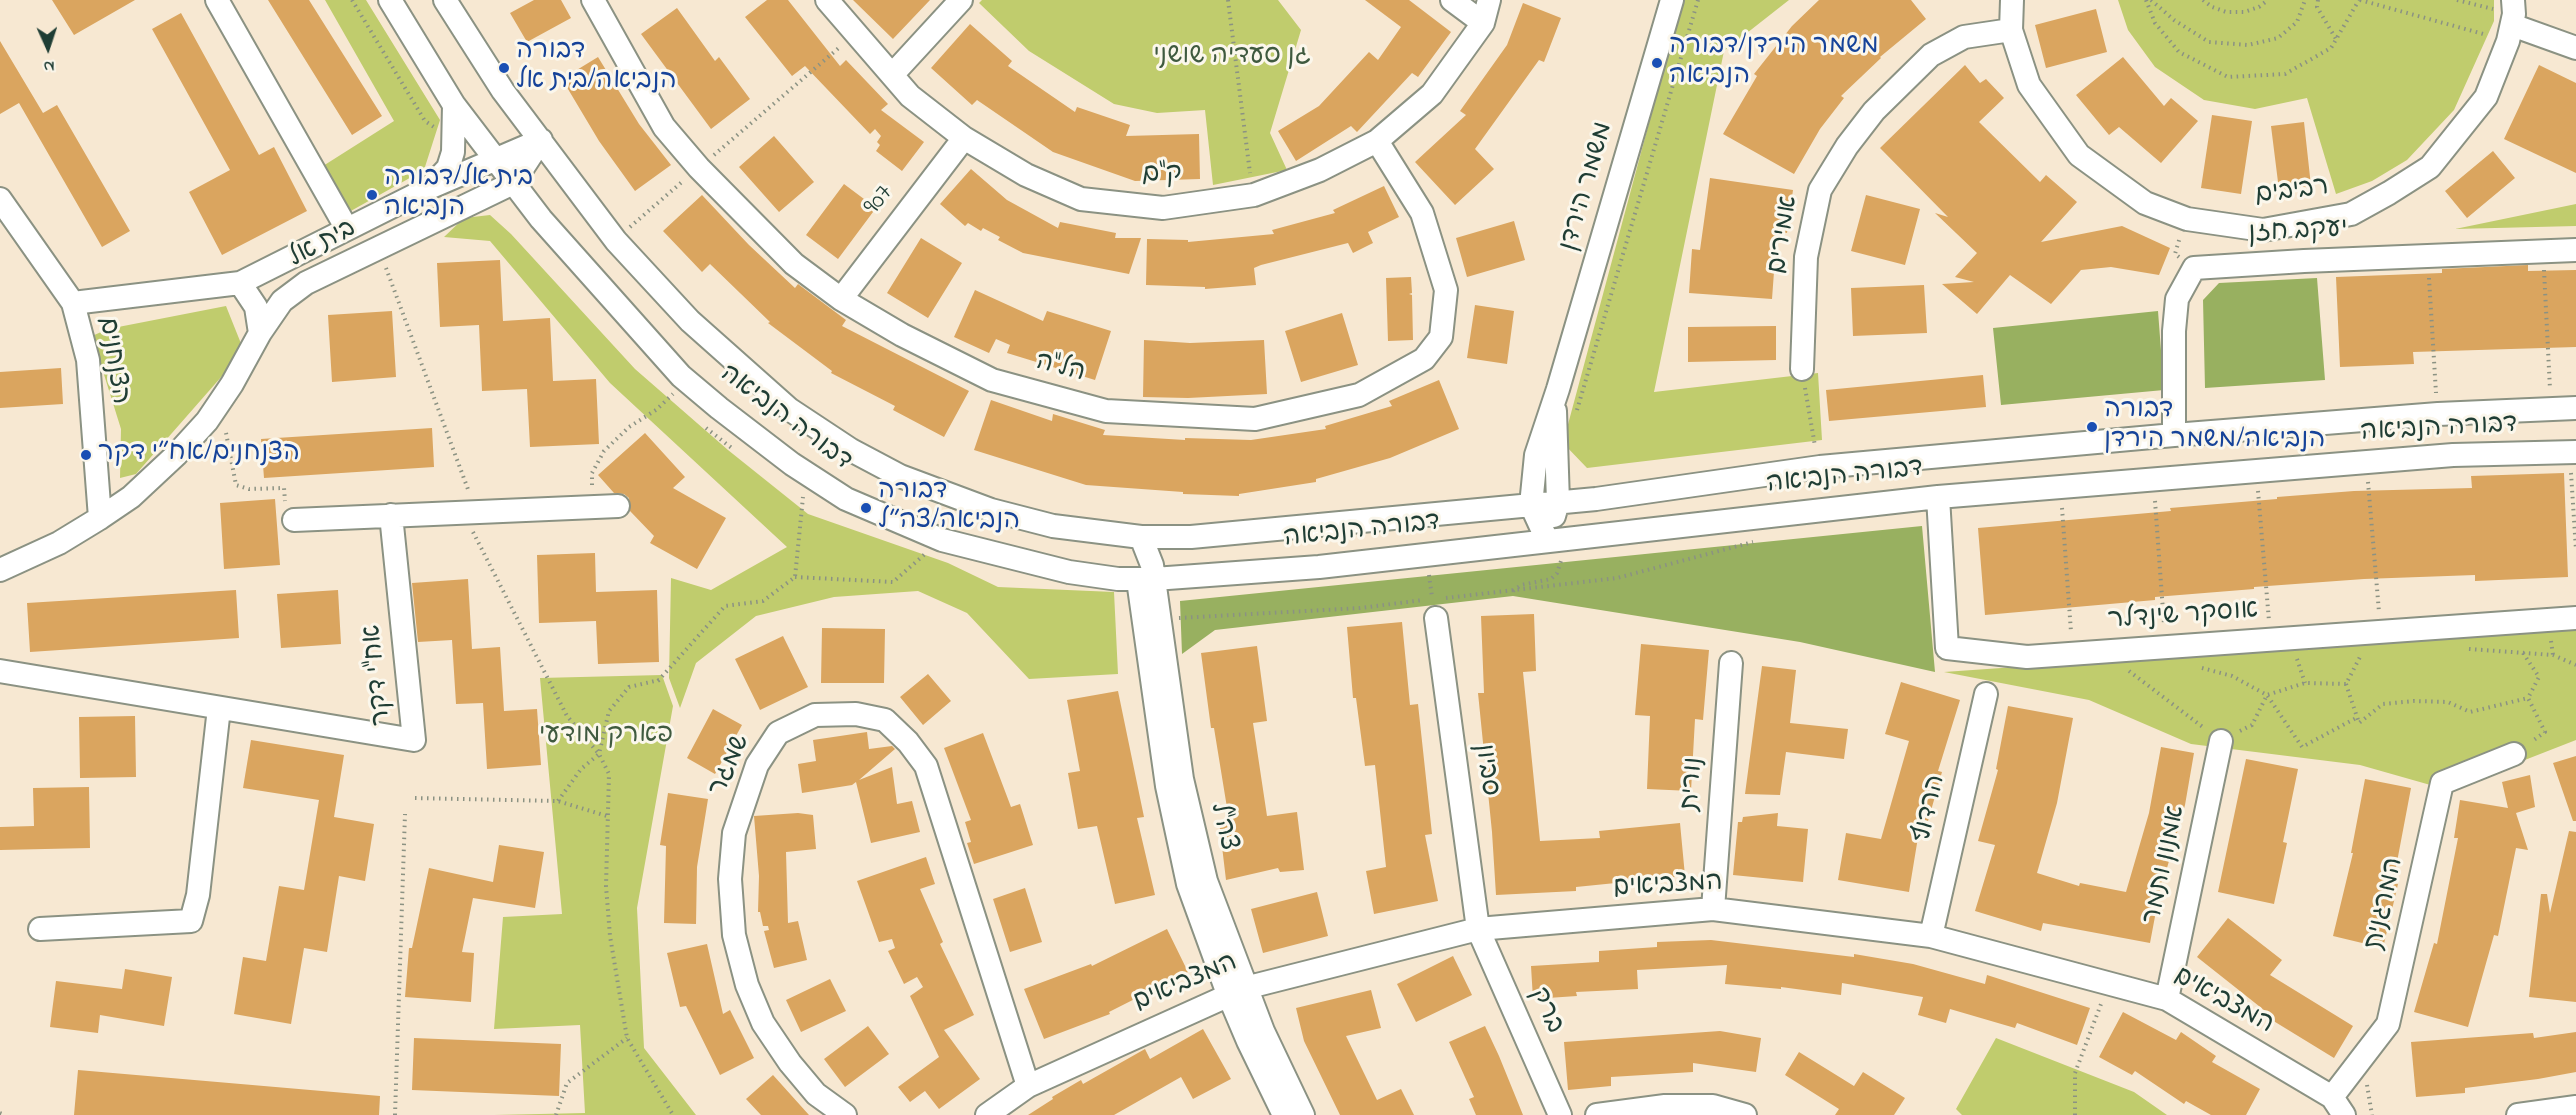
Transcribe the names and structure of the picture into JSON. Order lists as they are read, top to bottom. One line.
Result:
{"streets":{"street":["ק\"ם","משמר הירדן","רביבים","907","יעקב חזן","אמירים","בית אל","הצנחנים","הל\"ה","דבורה הנביאה","אוסקר שינדלר","אח\"י דקר","שמגר","סביון","נורית","הרדוף","צה\"ל","אמנון ותמר","המצביאים","המרגנית","ברק"]},"crossings":[["ק\"ם","907"],["ק\"ם","הל\"ה"],["משמר הירדן","דבורה הנביאה"],["רביבים","אמירים"],["907","הל\"ה"],["יעקב חזן","דבורה הנביאה"],["בית אל","הצנחנים"],["בית אל","דבורה הנביאה"],["דבורה הנביאה","אוסקר שינדלר"],["דבורה הנביאה","צה\"ל"],["שמגר","המצביאים"],["סביון","המצביאים"],["סביון","ברק"],["נורית","המצביאים"],["הרדוף","המצביאים"],["צה\"ל","המצביאים"],["אמנון ותמר","המצביאים"],["המצביאים","המרגנית"],["המצביאים","ברק"]],"parks":["גן סעדיה שושני","פארק מודעי"],"places":["משמר הירדן/דבורה הנביאה","דבורה הנביאה/בית אל","בית אל/דבורה הנביאה","דבורה הנביאה/משמר הירדן","הצנחנים/אח״י דקר","דבורה הנביאה/צה״ל"],"north":"bottom"}
